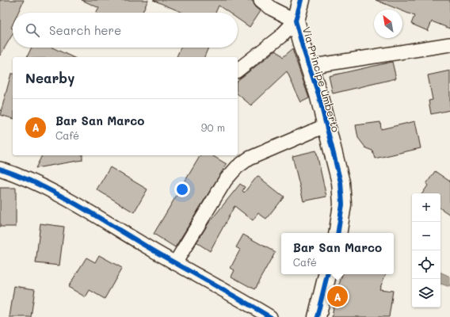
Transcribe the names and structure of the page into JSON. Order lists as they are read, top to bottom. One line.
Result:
{"streets":{"street":["Via Principe Umberto"]},"north":"top left","page":{"search":"Search here","heading":"Nearby","list":[{"mark":"A","name":"Bar San Marco","note":"Café","value":"90 m"}],"map_buttons":["+","−"],"popup":["Bar San Marco","Café"],"pins":"A"}}
